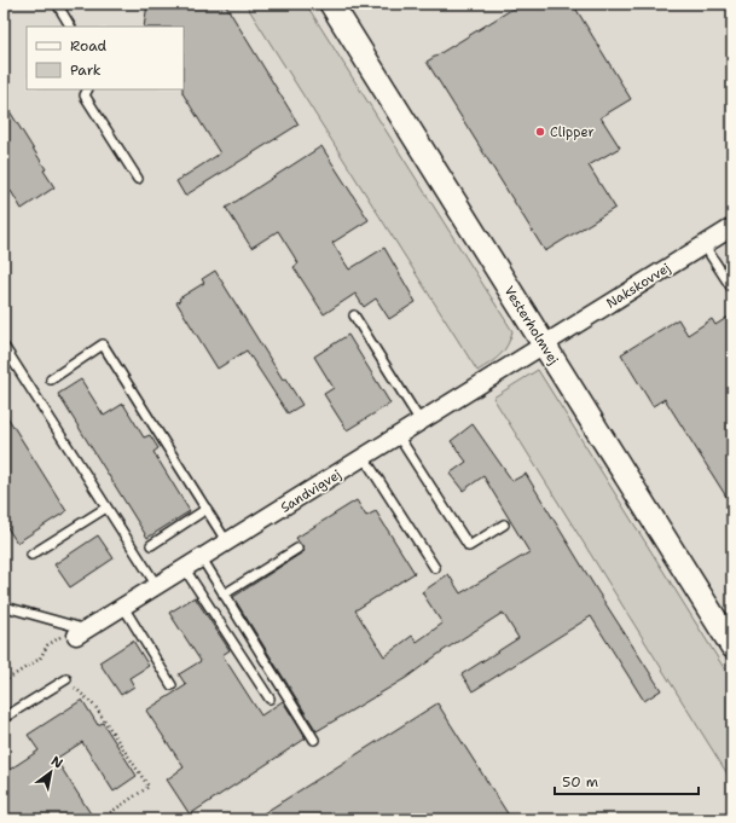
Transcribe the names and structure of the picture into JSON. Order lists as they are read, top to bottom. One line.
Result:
{"streets":{"street":["Nakskovvej","Vesterholmvej","Sandvigvej"]},"crossings":[["Nakskovvej","Vesterholmvej"],["Nakskovvej","Sandvigvej"],["Vesterholmvej","Sandvigvej"]],"places":["Clipper"],"legend":["Road","Park"],"scale_bar":"50 m","north":"top right"}
